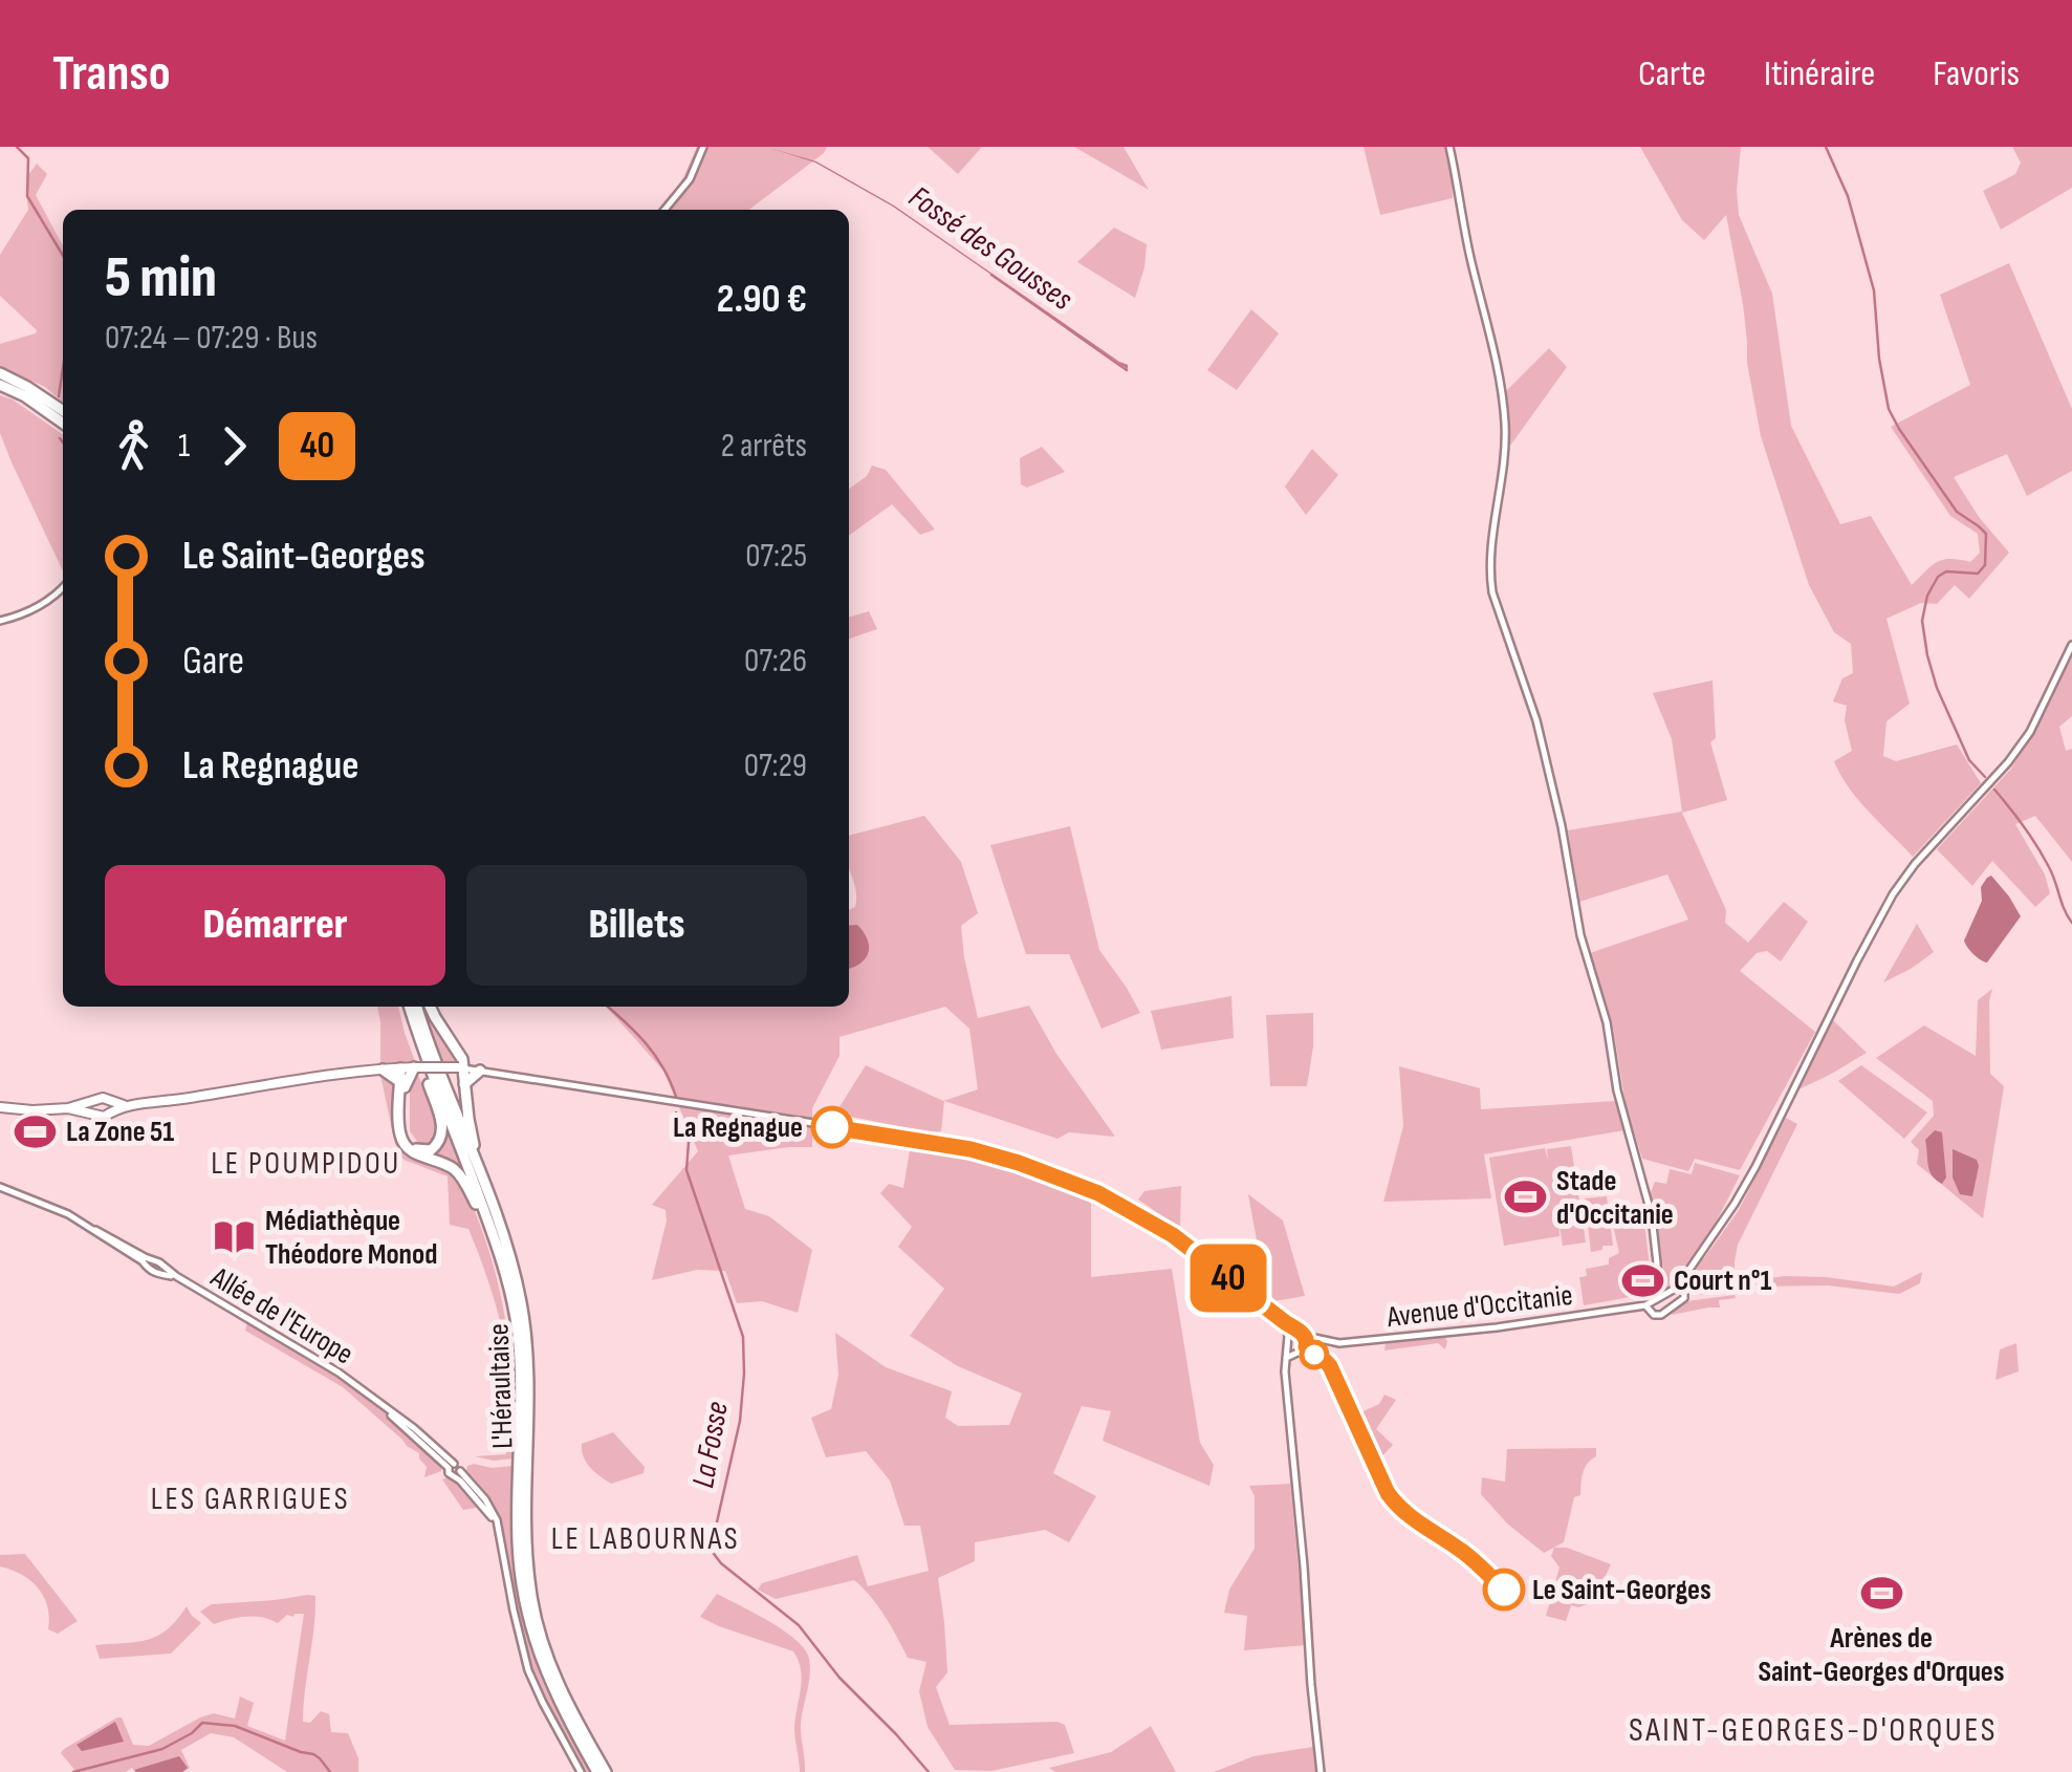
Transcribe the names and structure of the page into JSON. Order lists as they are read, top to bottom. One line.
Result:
{"streets":{"highway":["L'Héraultaise"],"street":["Avenue d'Occitanie","Allée de l'Europe"]},"districts":["LE POUMPIDOU","LES GARRIGUES","LE LABOURNAS","SAINT-GEORGES-D'ORQUES"],"water":["Fossé des Gousses","La Fosse"],"places":{"other":["La Regnague","Le Saint-Georges"],"sports":["La Zone 51","Stade d'Occitanie","Court n°1","Arènes de Saint-Georges d'Orques"],"library":["Médiathèque Théodore Monod"]},"lines":["bus line 40"],"page":{"header":"Transo","nav":["Carte","Itinéraire","Favoris"],"on_map":"40","heading":["5 min","07:24 – 07:29 · Bus","2.90 €"],"legs":["1","40","2 arrêts"],"list":[{"name":"Le Saint-Georges","value":"07:25"},{"name":"Gare","value":"07:26"},{"name":"La Regnague","value":"07:29"}],"buttons":["Démarrer","Billets"]}}
